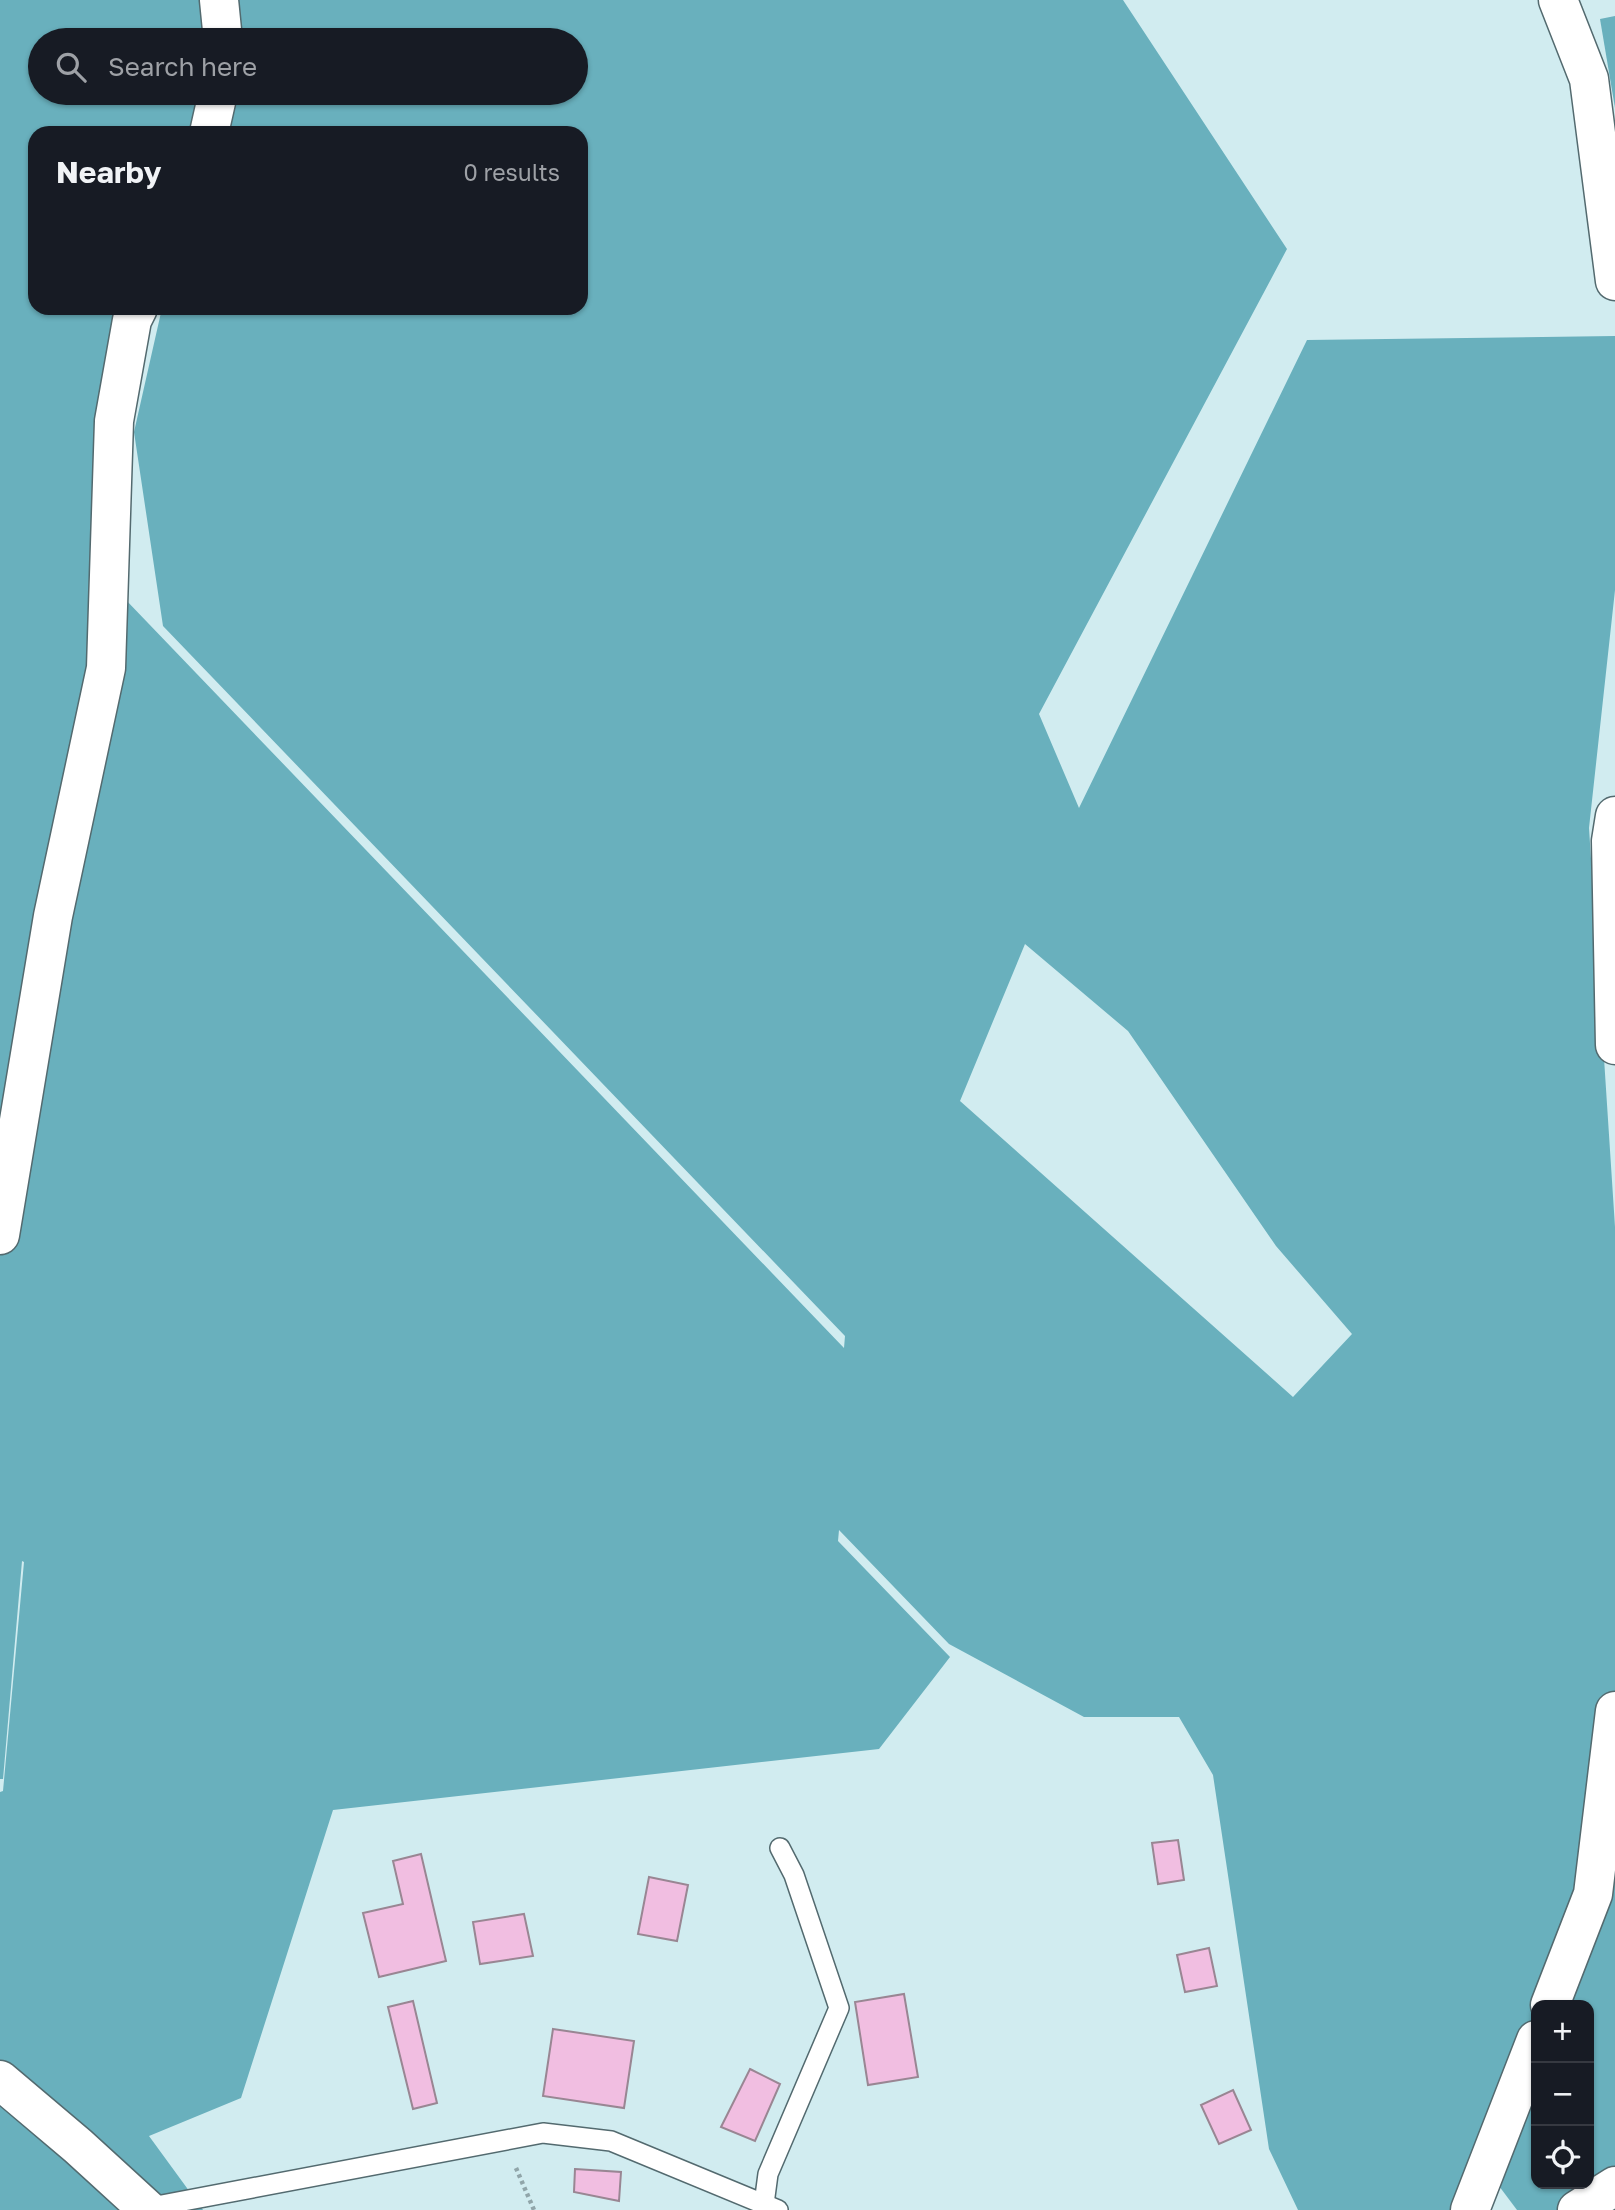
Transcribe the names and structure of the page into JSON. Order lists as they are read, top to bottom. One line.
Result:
{"page":{"search":"Search here","heading":["Nearby","0 results"],"map_buttons":["+","−"]}}
